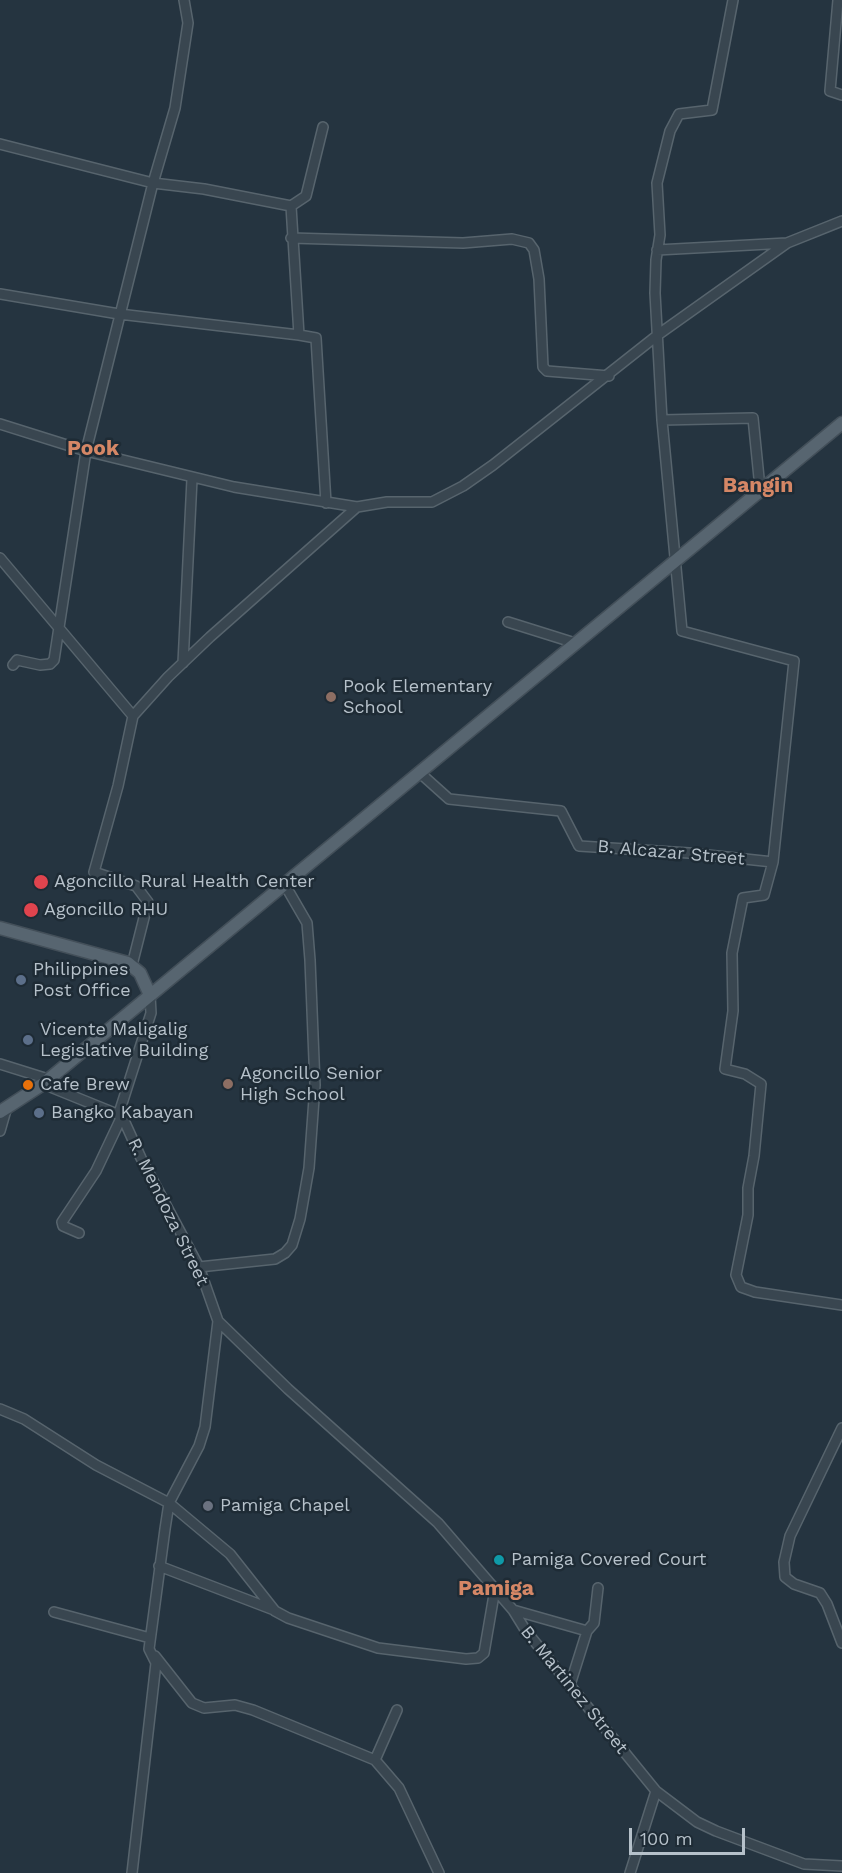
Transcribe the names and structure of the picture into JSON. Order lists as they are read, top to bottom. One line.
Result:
{"streets":{"street":["B. Alcazar Street","R. Mendoza Street","B. Martinez Street"]},"crossings":[["R. Mendoza Street","B. Martinez Street"]],"districts":["Pook","Bangin","Pamiga"],"places":["Pook Elementary School","Agoncillo Rural Health Center","Agoncillo RHU","Philippines Post Office","Vicente Maligalig Legislative Building","Agoncillo Senior High School","Cafe Brew","Bangko Kabayan","Pamiga Chapel","Pamiga Covered Court"],"scale_bar":"100 m"}
